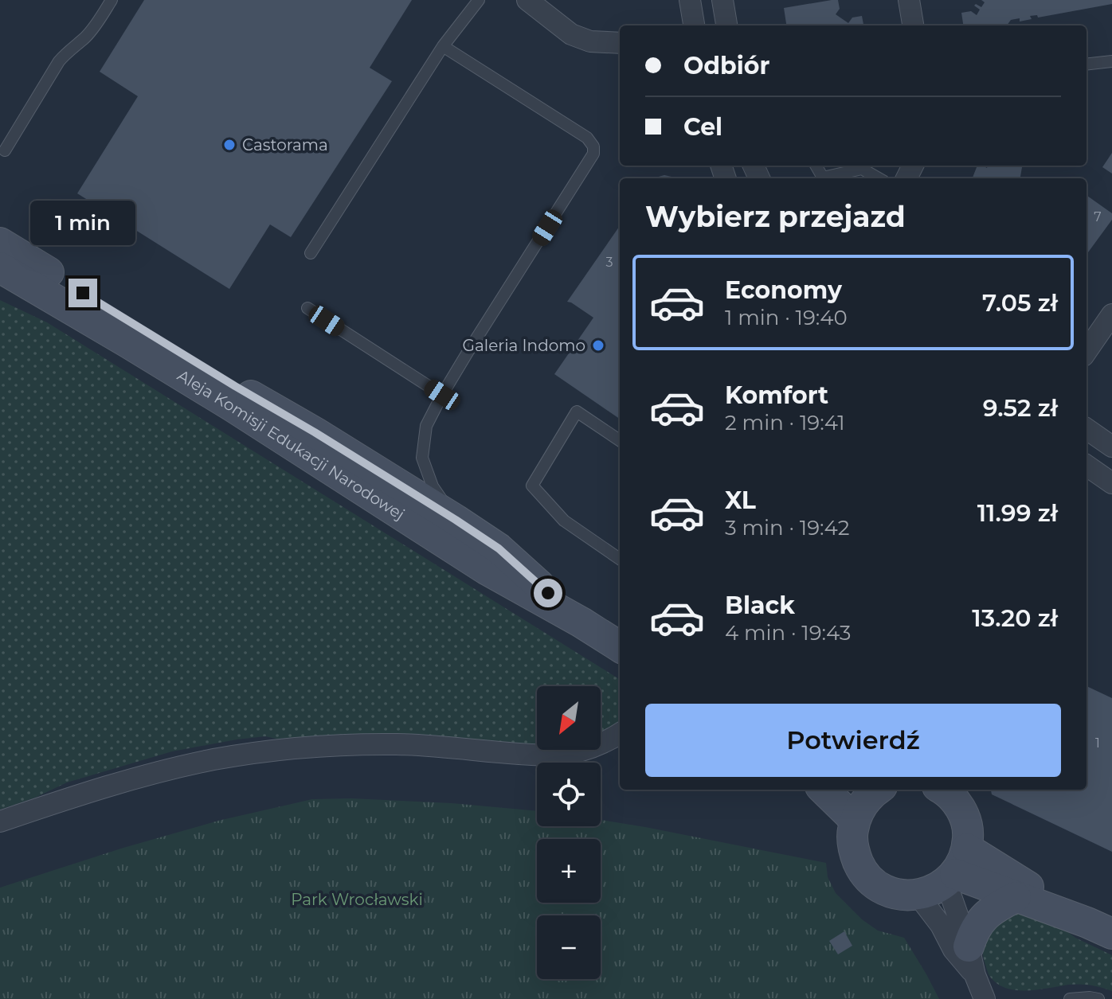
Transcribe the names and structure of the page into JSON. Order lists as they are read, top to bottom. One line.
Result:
{"streets":{"main road":["Aleja Komisji Edukacji Narodowej"]},"parks":["Park Wrocławski"],"places":["Castorama","Galeria Indomo"],"house_numbers":["7","3","1"],"north":"bottom left","page":{"banner":["Odbiór","Cel"],"heading":"Wybierz przejazd","bubble":"1 min","list":[{"name":"Economy","note":"1 min · 19:40","value":"7.05 zł"},{"name":"Komfort","note":"2 min · 19:41","value":"9.52 zł"},{"name":"XL","note":"3 min · 19:42","value":"11.99 zł"},{"name":"Black","note":"4 min · 19:43","value":"13.20 zł"}],"map_buttons":["+","−"],"buttons":"Potwierdź"}}
